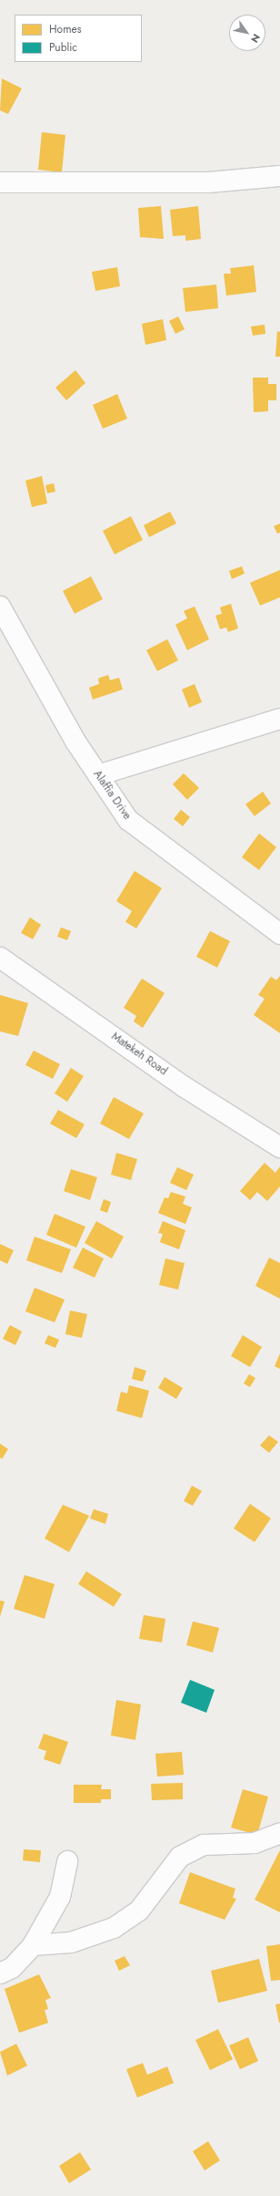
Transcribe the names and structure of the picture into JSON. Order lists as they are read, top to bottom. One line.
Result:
{"streets":{"street":["Alaffia Drive","Matekeh Road"]},"legend":["Homes","Public"],"north":"bottom right"}
